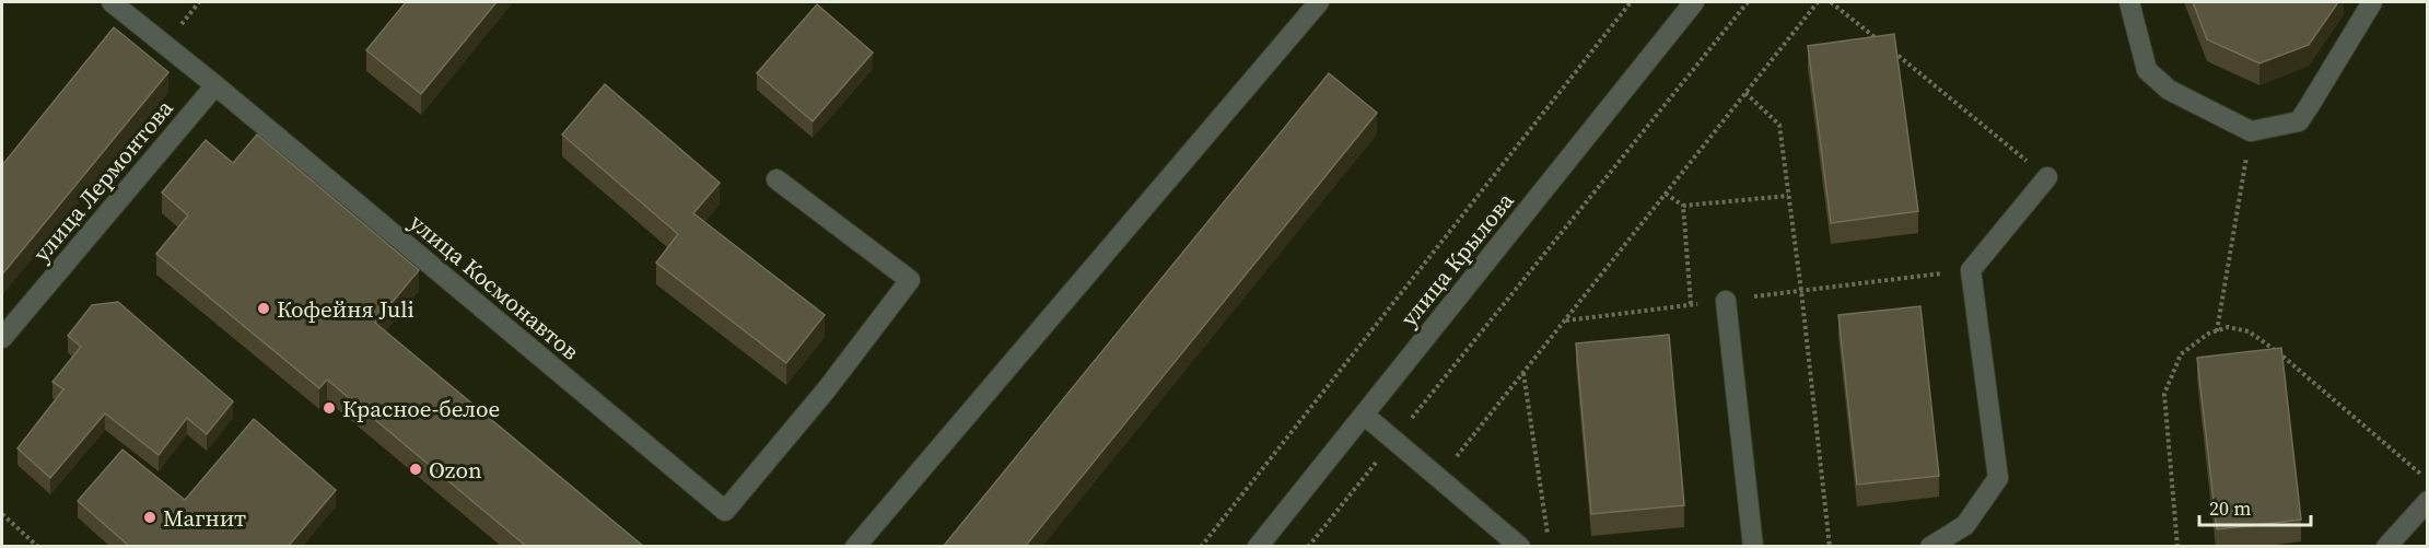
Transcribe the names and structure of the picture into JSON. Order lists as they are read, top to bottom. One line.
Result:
{"streets":{"street":["улица Лермонтова","улица Крылова","улица Космонавтов"]},"crossings":[["улица Лермонтова","улица Космонавтов"]],"places":["Кофейня Juli","Красное-белое","Ozon","Магнит"],"scale_bar":"20 m"}
